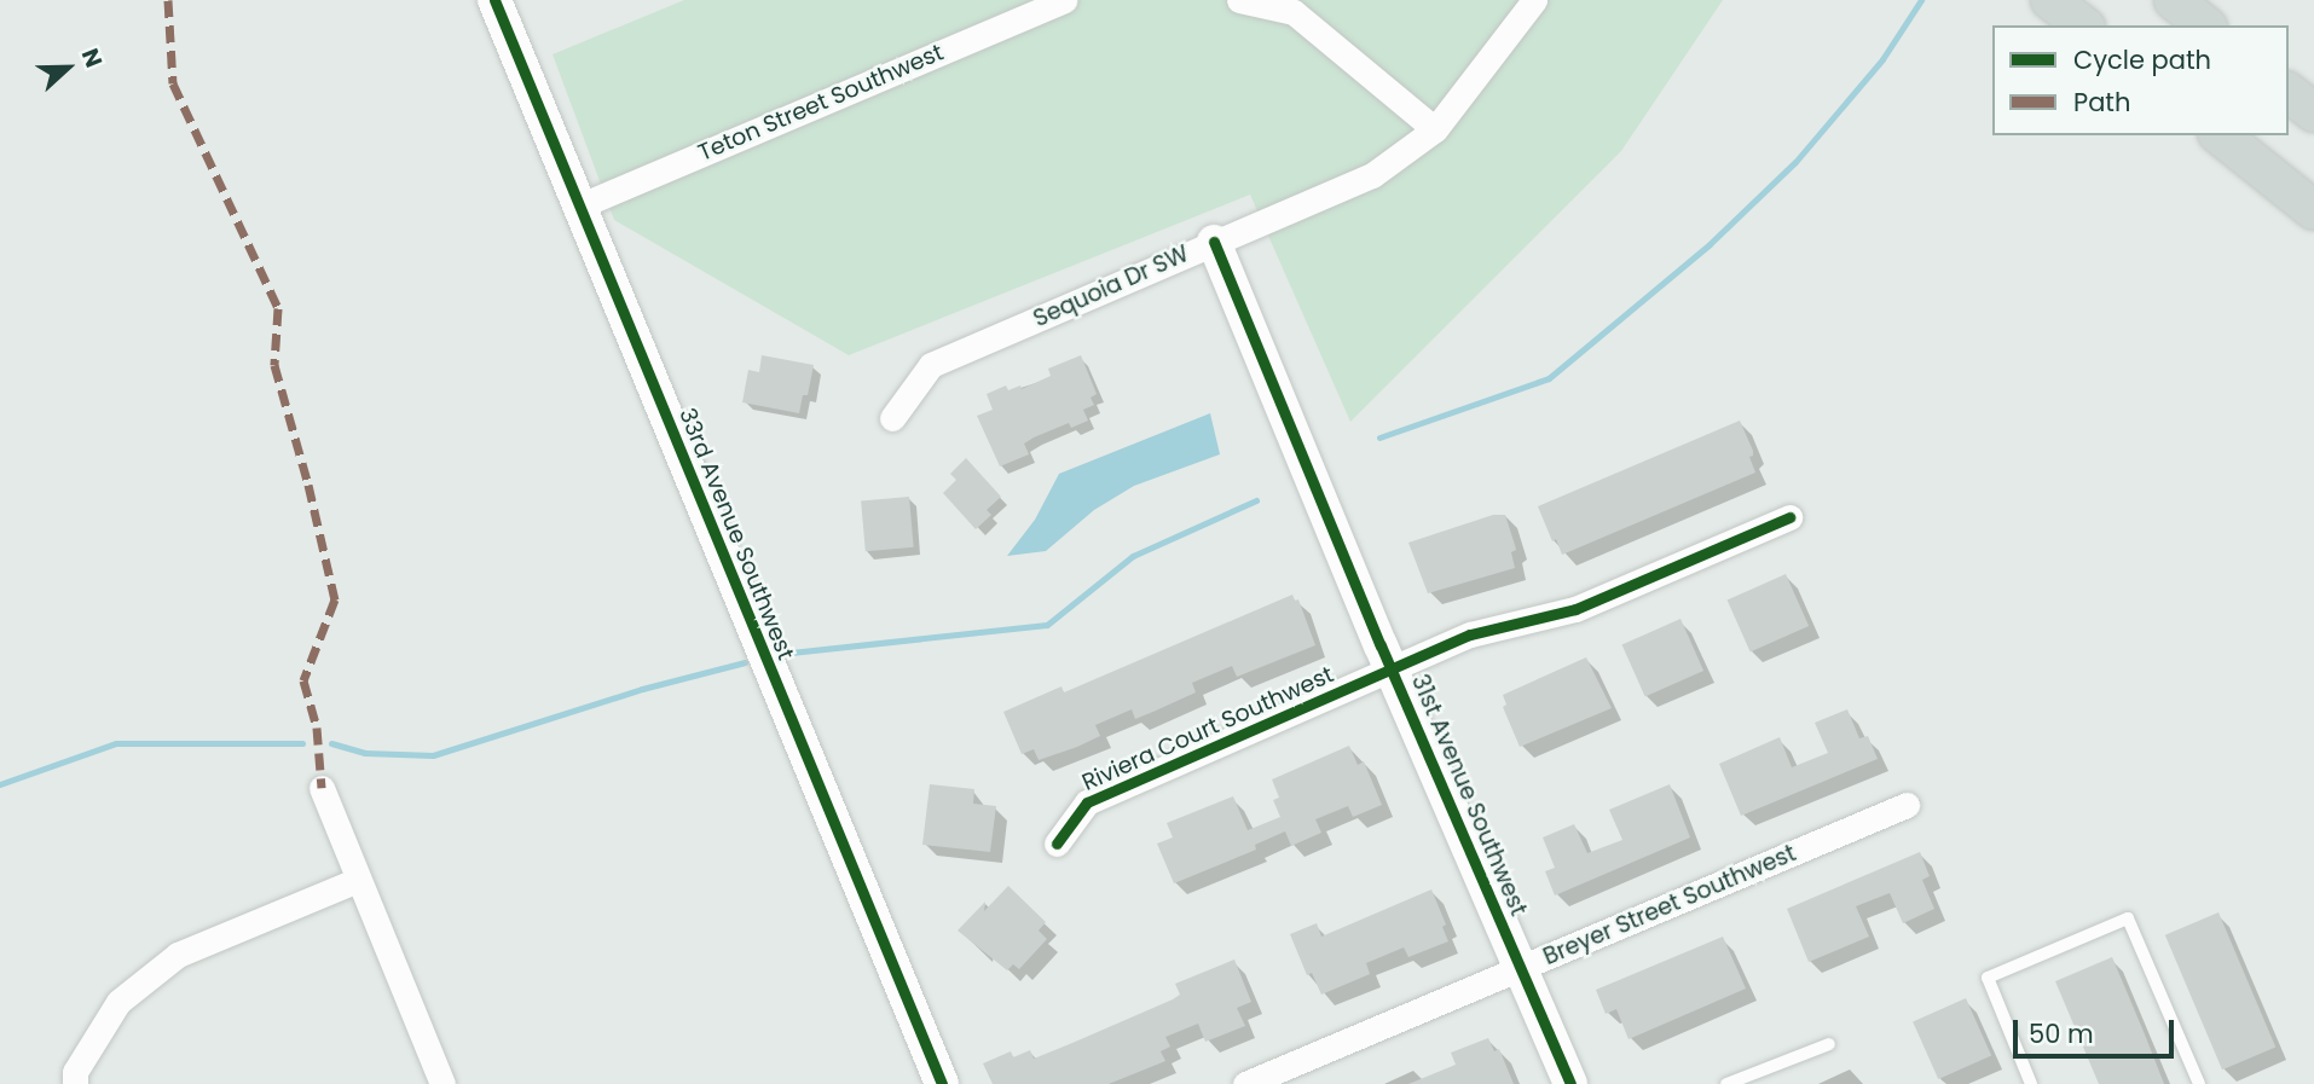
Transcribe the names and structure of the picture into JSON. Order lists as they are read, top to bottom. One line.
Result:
{"streets":{"street":["Teton Street Southwest","Sequoia Dr SW","33rd Avenue Southwest","Riviera Court Southwest","31st Avenue Southwest","Breyer Street Southwest"]},"crossings":[["Teton Street Southwest","33rd Avenue Southwest"],["Sequoia Dr SW","31st Avenue Southwest"],["Riviera Court Southwest","31st Avenue Southwest"],["31st Avenue Southwest","Breyer Street Southwest"]],"legend":["Cycle path","Path"],"scale_bar":"50 m","north":"right"}
